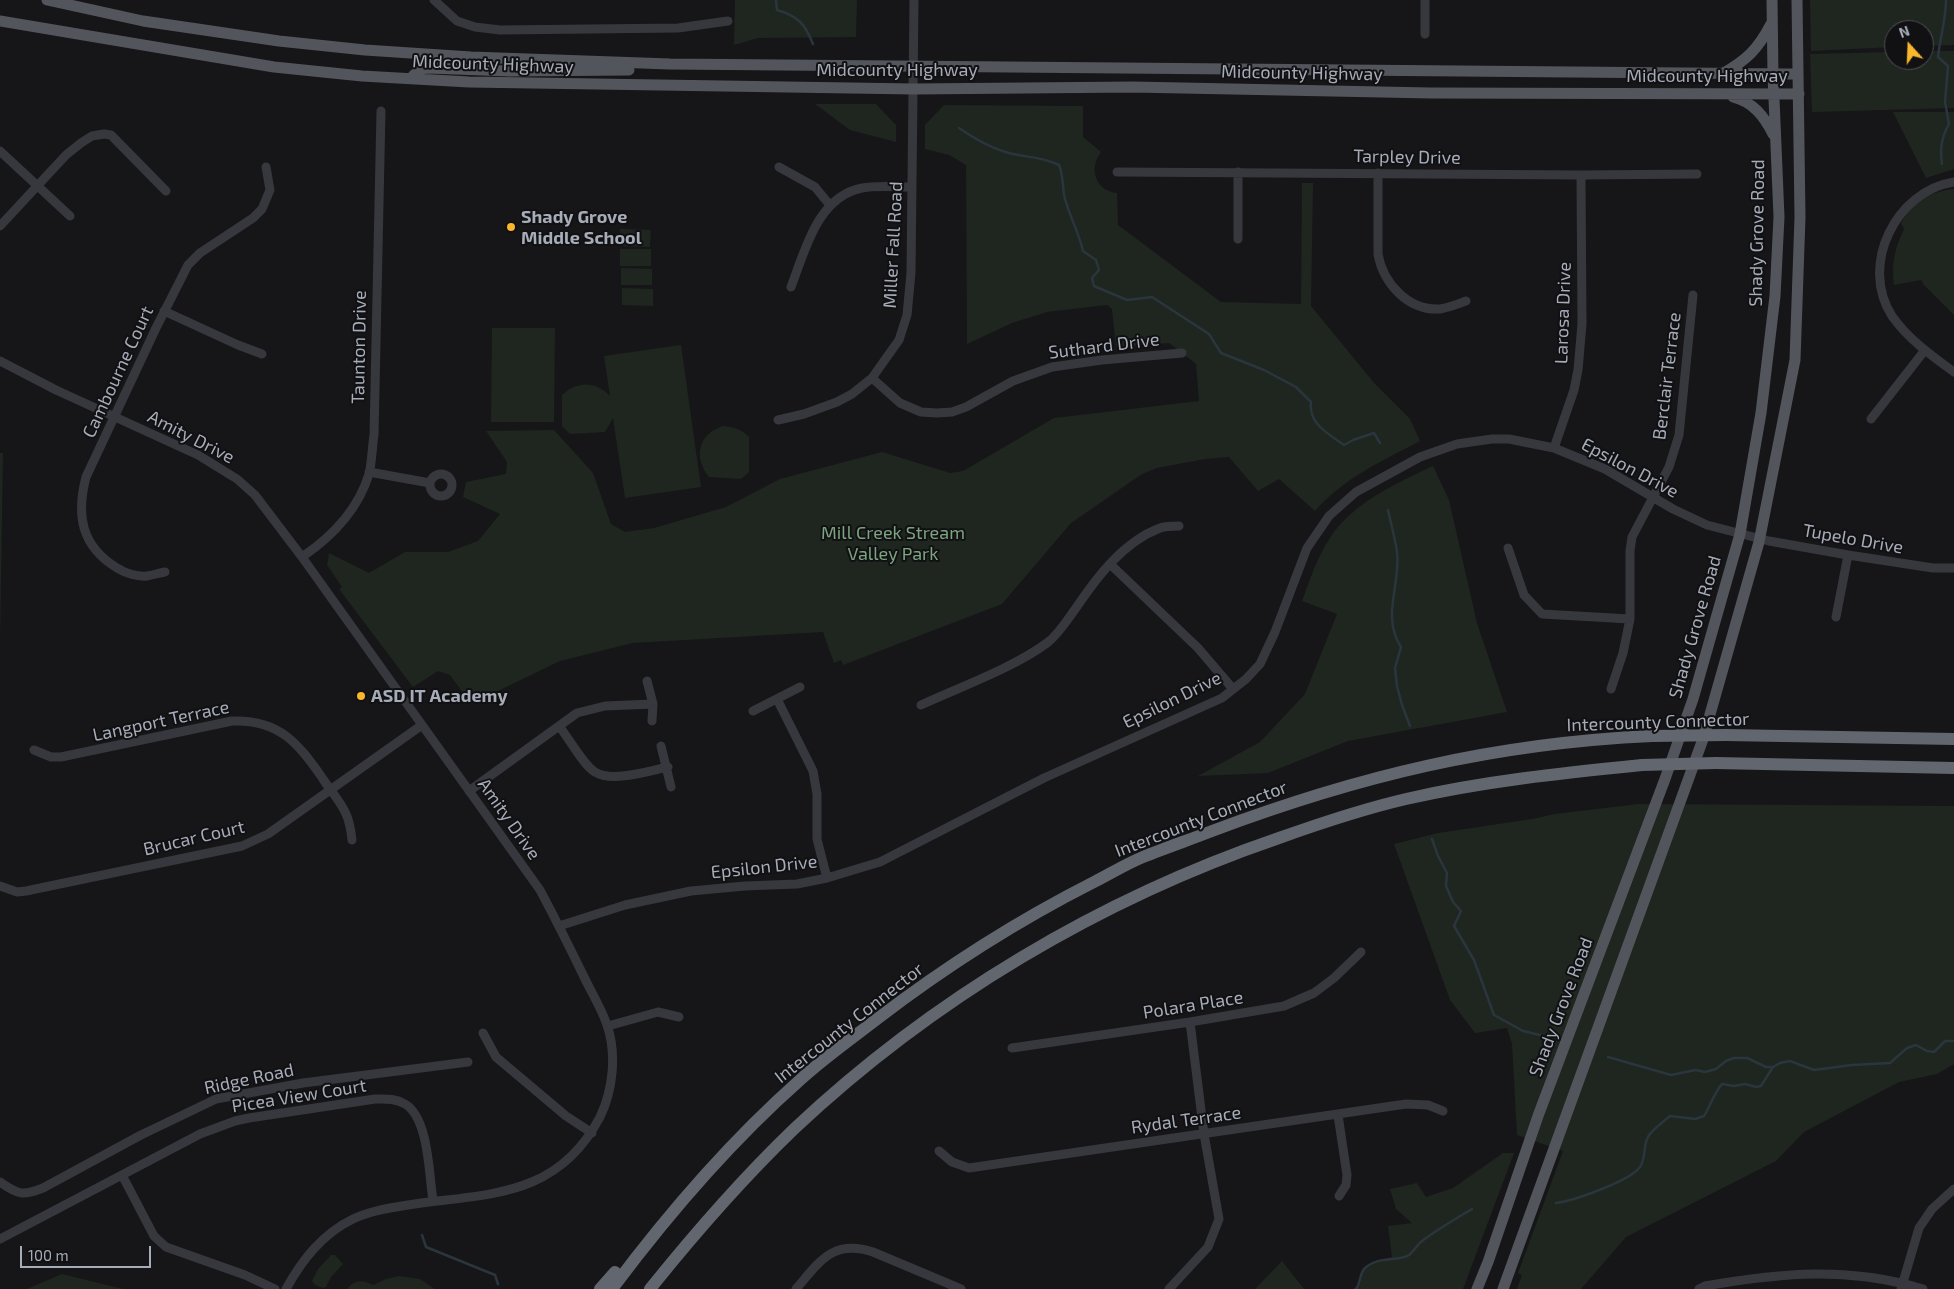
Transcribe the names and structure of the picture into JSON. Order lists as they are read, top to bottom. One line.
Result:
{"streets":{"highway":["Intercounty Connector"],"main road":["Midcounty Highway","Shady Grove Road"],"street":["Tarpley Drive","Miller Fall Road","Larosa Drive","Suthard Drive","Taunton Drive","Cambourne Court","Berclair Terrace","Amity Drive","Epsilon Drive","Tupelo Drive","Langport Terrace","Brucar Court","Polara Place","Ridge Road","Picea View Court","Rydal Terrace"]},"crossings":[["Midcounty Highway","Shady Grove Road"],["Midcounty Highway","Miller Fall Road"],["Tarpley Drive","Larosa Drive"],["Shady Grove Road","Epsilon Drive"],["Shady Grove Road","Tupelo Drive"],["Miller Fall Road","Suthard Drive"],["Larosa Drive","Epsilon Drive"],["Taunton Drive","Amity Drive"],["Cambourne Court","Amity Drive"],["Berclair Terrace","Epsilon Drive"],["Amity Drive","Epsilon Drive"],["Amity Drive","Brucar Court"],["Amity Drive","Picea View Court"],["Epsilon Drive","Tupelo Drive"],["Langport Terrace","Brucar Court"]],"parks":["Mill Creek Stream Valley Park"],"places":["Shady Grove Middle School","ASD IT Academy"],"scale_bar":"100 m","north":"top"}
